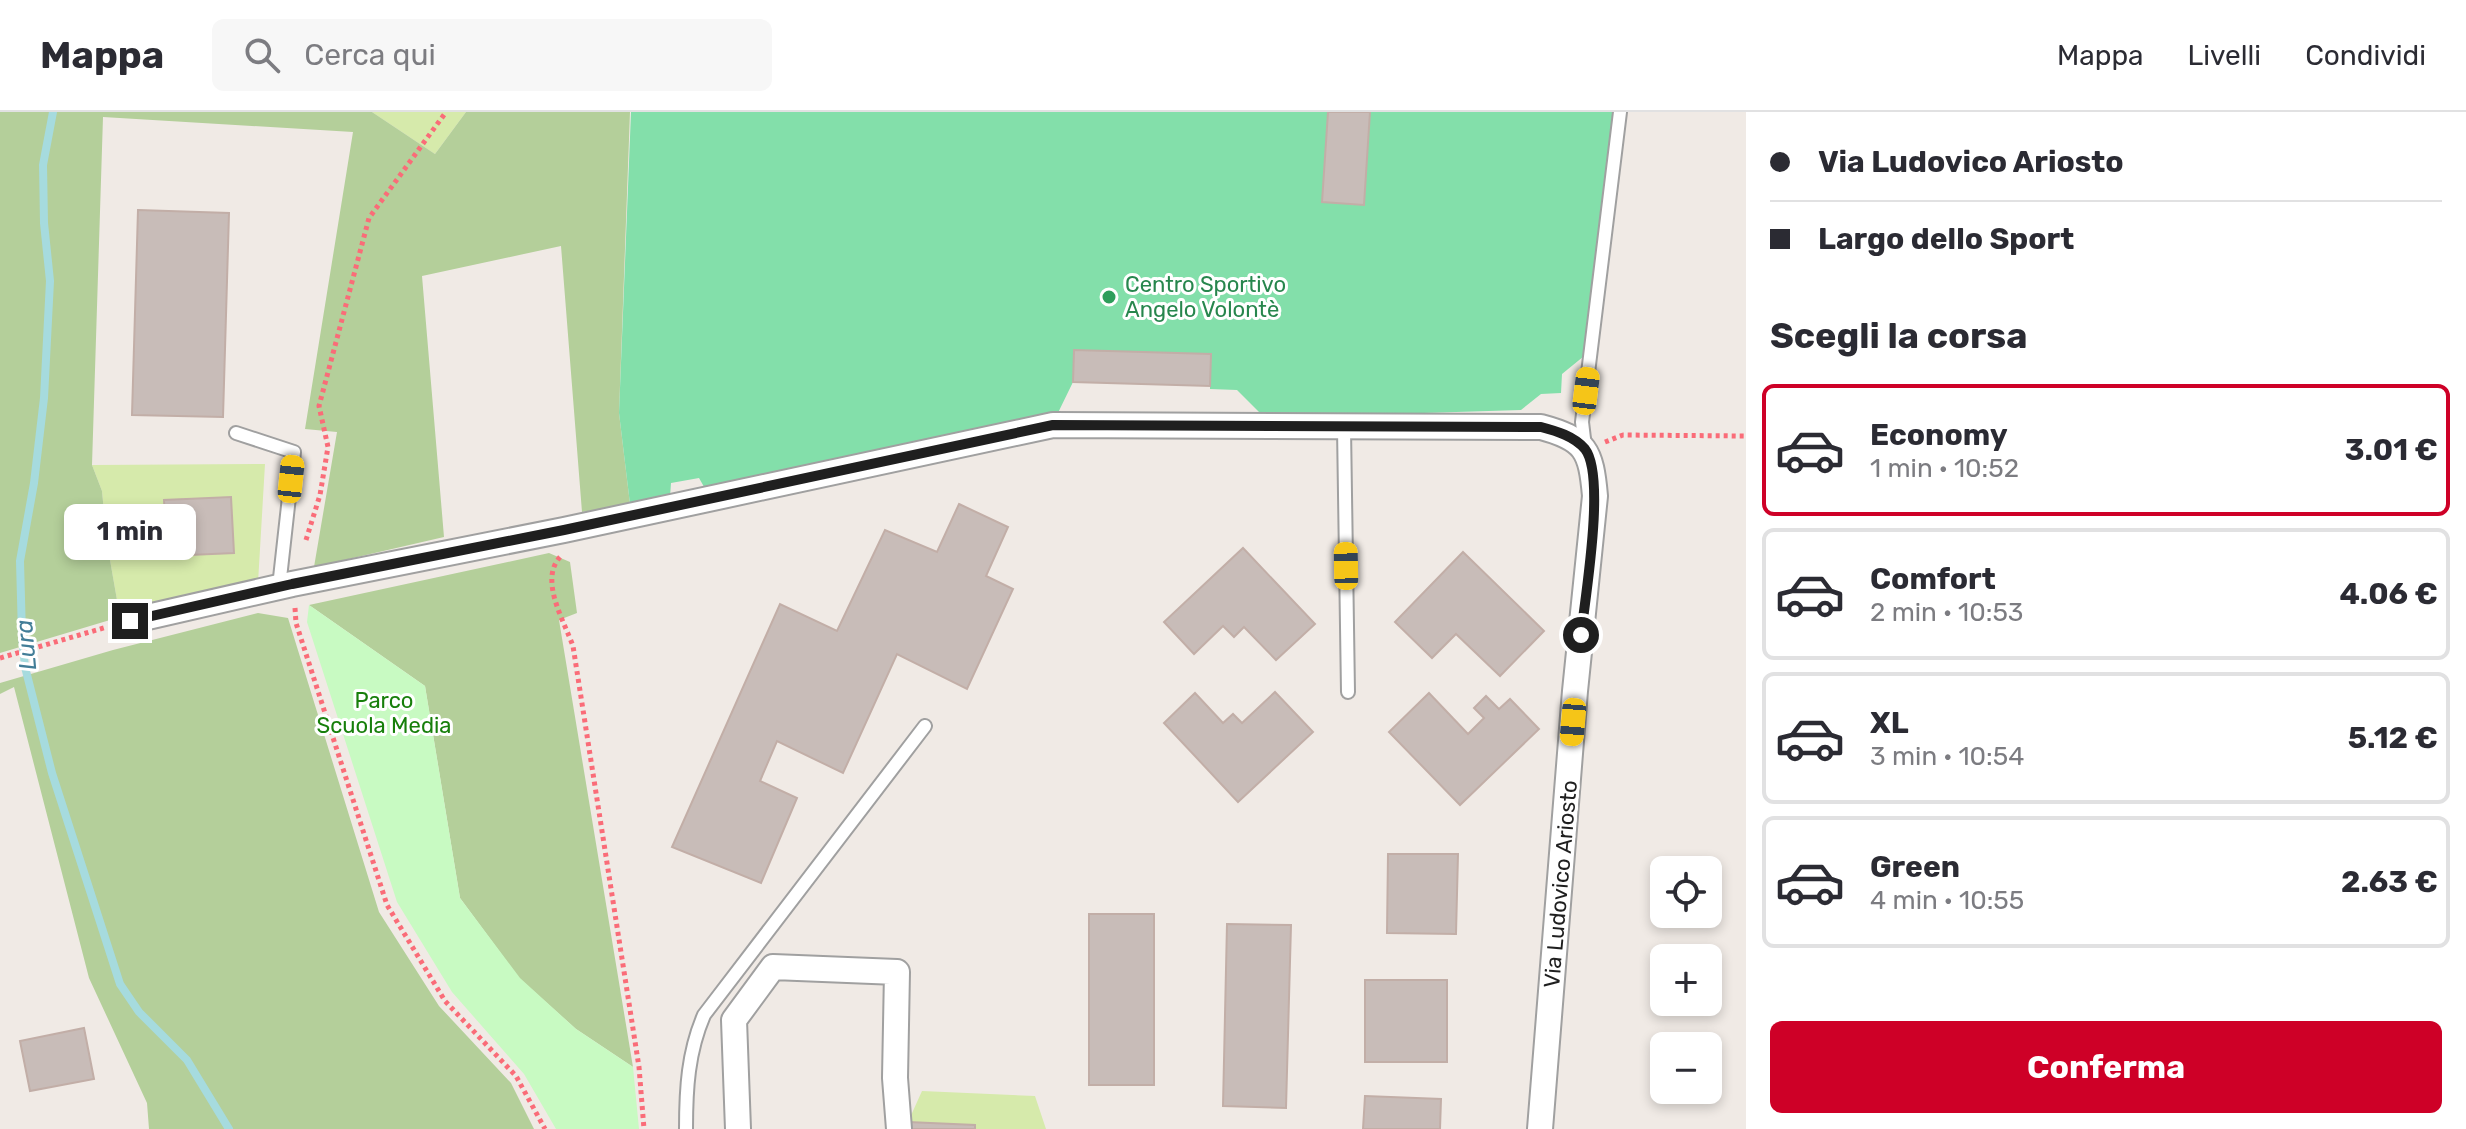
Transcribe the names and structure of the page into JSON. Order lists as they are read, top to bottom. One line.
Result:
{"streets":{"street":["Via Ludovico Ariosto"]},"water":["Lura"],"parks":["Parco Scuola Media"],"places":["Centro Sportivo Angelo Volontè"],"page":{"header":"Mappa","search":"Cerca qui","nav":["Mappa","Livelli","Condividi"],"banner":["Via Ludovico Ariosto","Largo dello Sport"],"heading":"Scegli la corsa","list":[{"name":"Economy","note":"1 min · 10:52","value":"3.01 €"},{"name":"Comfort","note":"2 min · 10:53","value":"4.06 €"},{"name":"XL","note":"3 min · 10:54","value":"5.12 €"},{"name":"Green","note":"4 min · 10:55","value":"2.63 €"}],"bubble":"1 min","map_buttons":["+","−"],"buttons":"Conferma"}}
